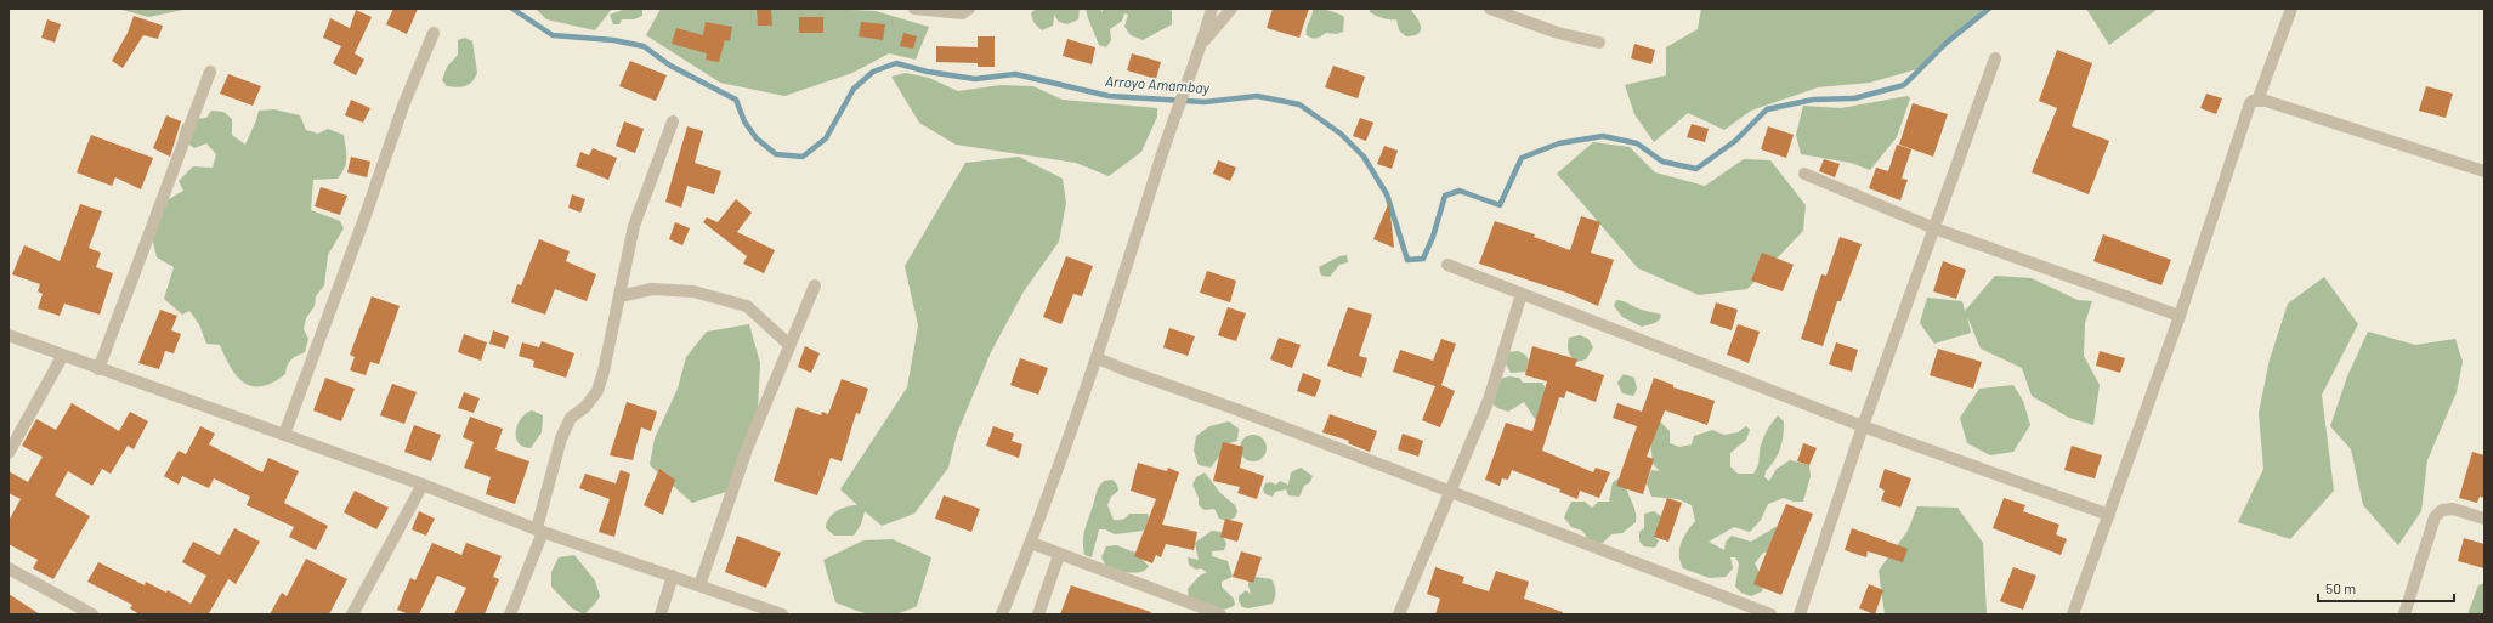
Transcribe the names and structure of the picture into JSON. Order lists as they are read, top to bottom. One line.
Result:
{"water":["Arroyo Amambay"],"scale_bar":"50 m"}
